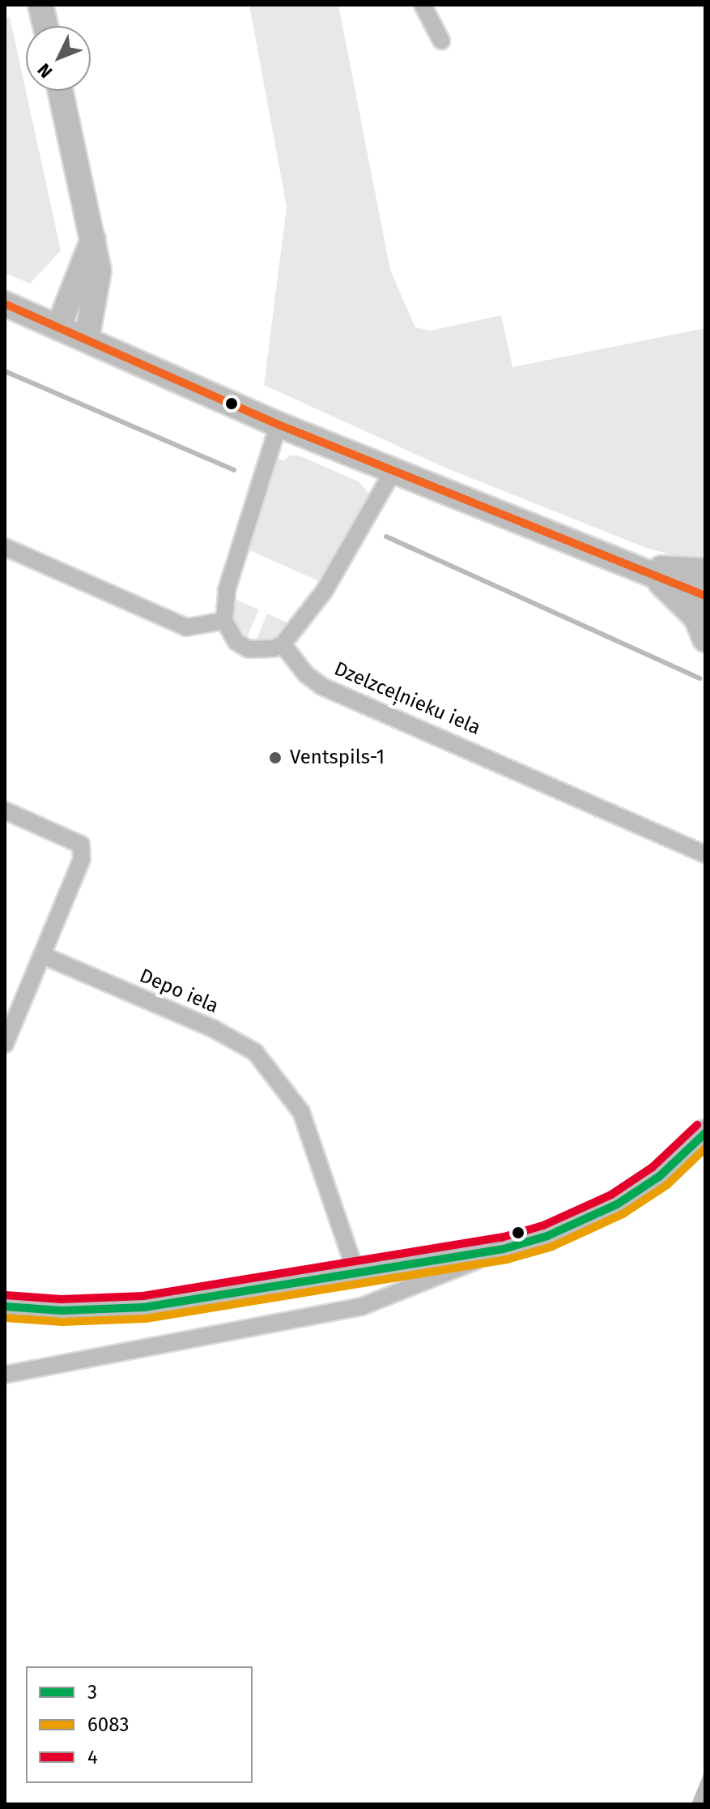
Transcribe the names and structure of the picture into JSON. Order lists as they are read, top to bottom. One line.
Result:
{"streets":{"street":["Dzelzceļnieku iela","Depo iela"]},"places":["Ventspils-1"],"lines":["transit line 4","transit line 3","transit line 6083"],"legend":["3","6083","4"],"north":"bottom left"}
